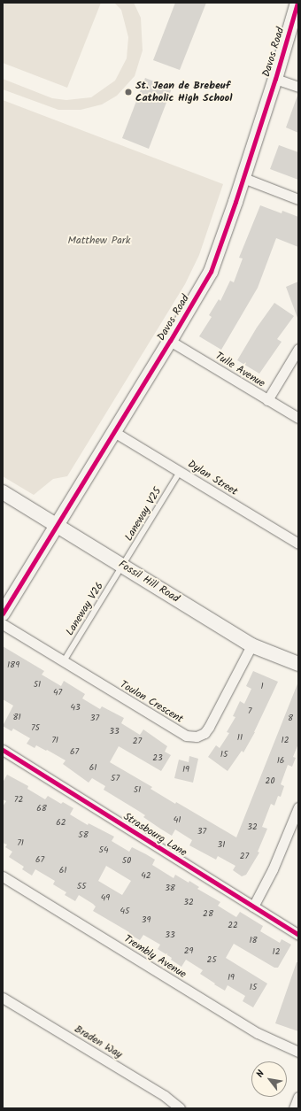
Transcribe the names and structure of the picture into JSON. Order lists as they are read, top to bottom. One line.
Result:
{"streets":{"street":["Davos Road","Tulle Avenue","Dylan Street","Fossil Hill Road","Toulon Crescent","Strasbourg Lane","Trembly Avenue","Braden Way"],"lane":["Laneway V25","Laneway V26"]},"crossings":[["Davos Road","Tulle Avenue"],["Davos Road","Dylan Street"],["Davos Road","Fossil Hill Road"],["Dylan Street","Laneway V25"],["Laneway V25","Fossil Hill Road"],["Laneway V25","Laneway V26"],["Fossil Hill Road","Laneway V26"],["Fossil Hill Road","Toulon Crescent"],["Laneway V26","Toulon Crescent"]],"parks":["Matthew Park"],"places":["St. Jean de Brebeuf Catholic High School"],"house_numbers":["189","51","1","47","43","7","81","37","8","75","33","11","71","12","27","67","15","23","16","61","19","57","20","51","72","68","41","62","32","37","58","71","31","54","27","67","50","61","42","55","38","49","32","45","28","39","22","33","18","29","12","25","19","15"],"north":"top left"}
